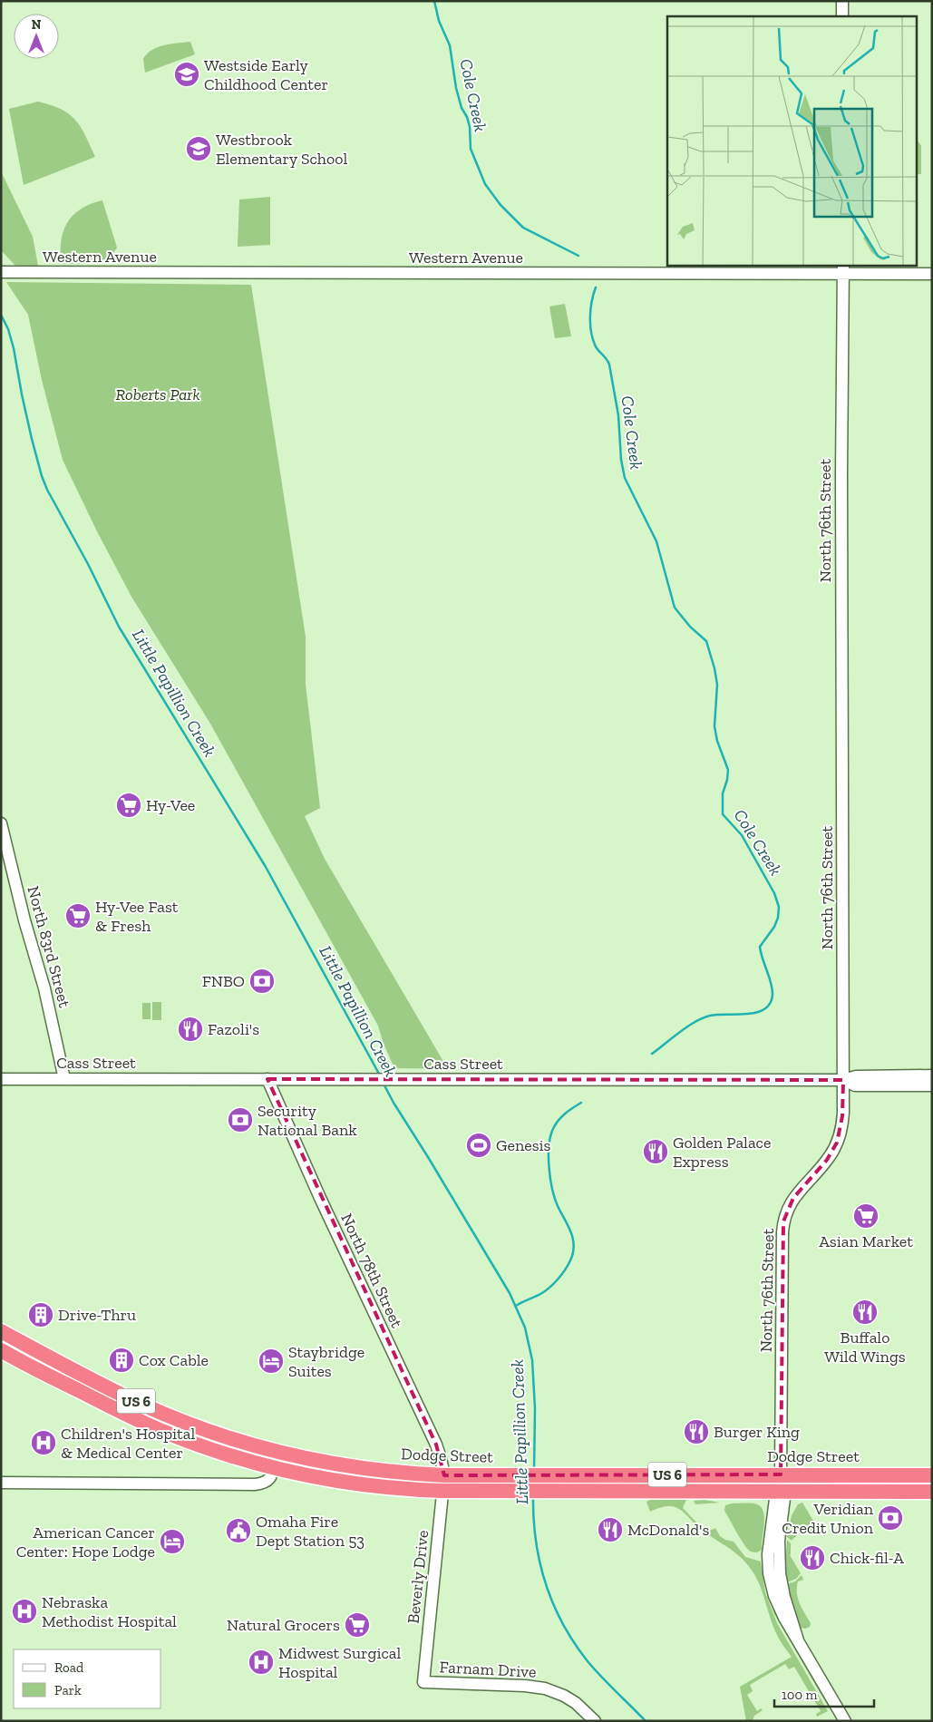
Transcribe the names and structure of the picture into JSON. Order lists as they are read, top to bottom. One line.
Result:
{"streets":{"highway":["US 6","Dodge Street"],"street":["Western Avenue","North 76th Street","North 83rd Street","Cass Street","North 78th Street","Beverly Drive","Farnam Drive"]},"crossings":[["Western Avenue","North 76th Street"],["North 76th Street","Cass Street"],["North 76th Street","US 6"],["North 76th Street","Dodge Street"],["North 83rd Street","Cass Street"],["Cass Street","North 78th Street"],["North 78th Street","Dodge Street"],["North 78th Street","Beverly Drive"],["US 6","Dodge Street"],["US 6","Beverly Drive"],["Dodge Street","Beverly Drive"],["Beverly Drive","Farnam Drive"]],"water":["Cole Creek","Little Papillion Creek"],"parks":["Roberts Park"],"places":{"school or university":["Westside Early Childhood Center","Westbrook Elementary School"],"supermarket":["Hy-Vee","Hy-Vee Fast & Fresh","Asian Market","Natural Grocers"],"bank":["FNBO","Security National Bank","Veridian Credit Union"],"restaurant":["Fazoli's","Golden Palace Express","Buffalo Wild Wings","Burger King","McDonald's","Chick-fil-A"],"sports":["Genesis"],"building":["Drive-Thru","Cox Cable"],"hotel":["Staybridge Suites","American Cancer Center: Hope Lodge"],"hospital":["Children's Hospital & Medical Center","Nebraska Methodist Hospital","Midwest Surgical Hospital"],"public building":["Omaha Fire Dept Station 53"]},"legend":["Road","Park"],"scale_bar":"100 m","north":"top"}
